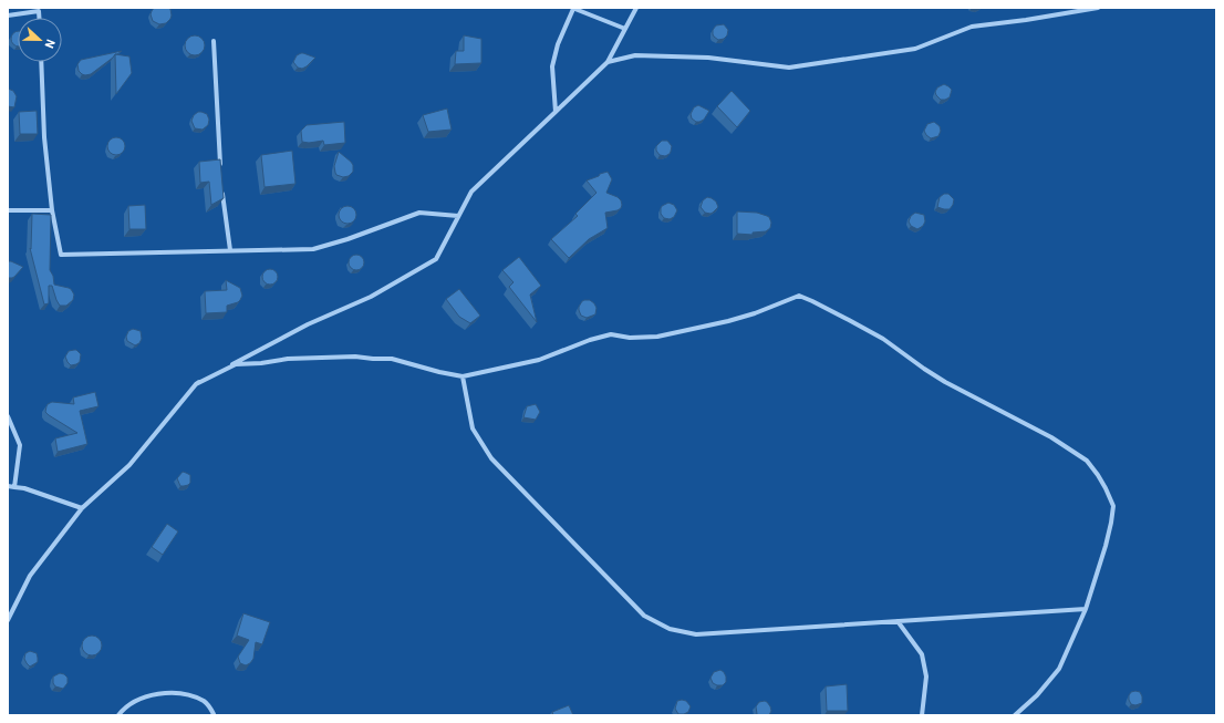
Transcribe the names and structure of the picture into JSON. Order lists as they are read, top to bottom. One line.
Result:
{"north":"right"}
